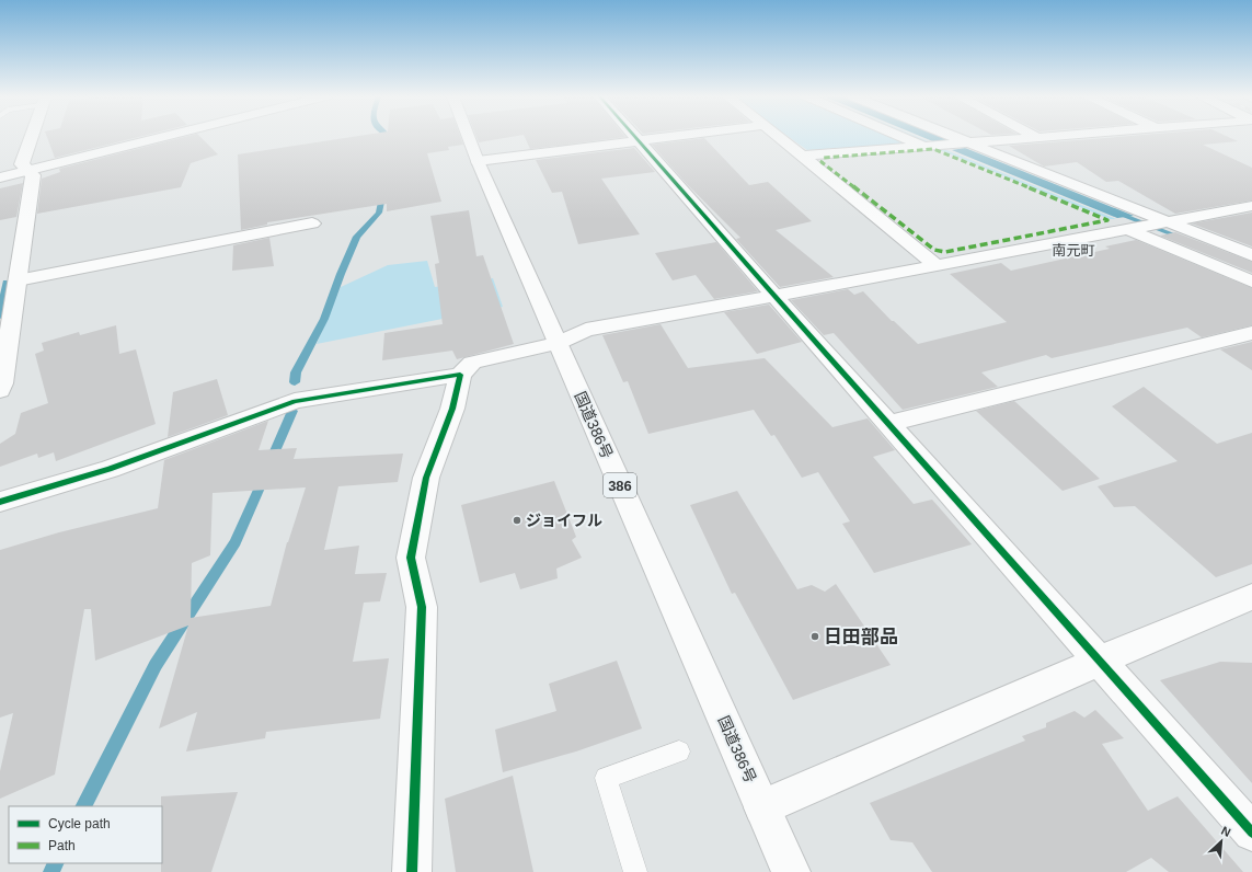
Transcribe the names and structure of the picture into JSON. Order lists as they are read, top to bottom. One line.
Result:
{"streets":{"main road":["国道386号","386"]},"districts":["南元町"],"places":["ジョイフル","日田部品"],"legend":["Cycle path","Path"],"north":"top right"}
